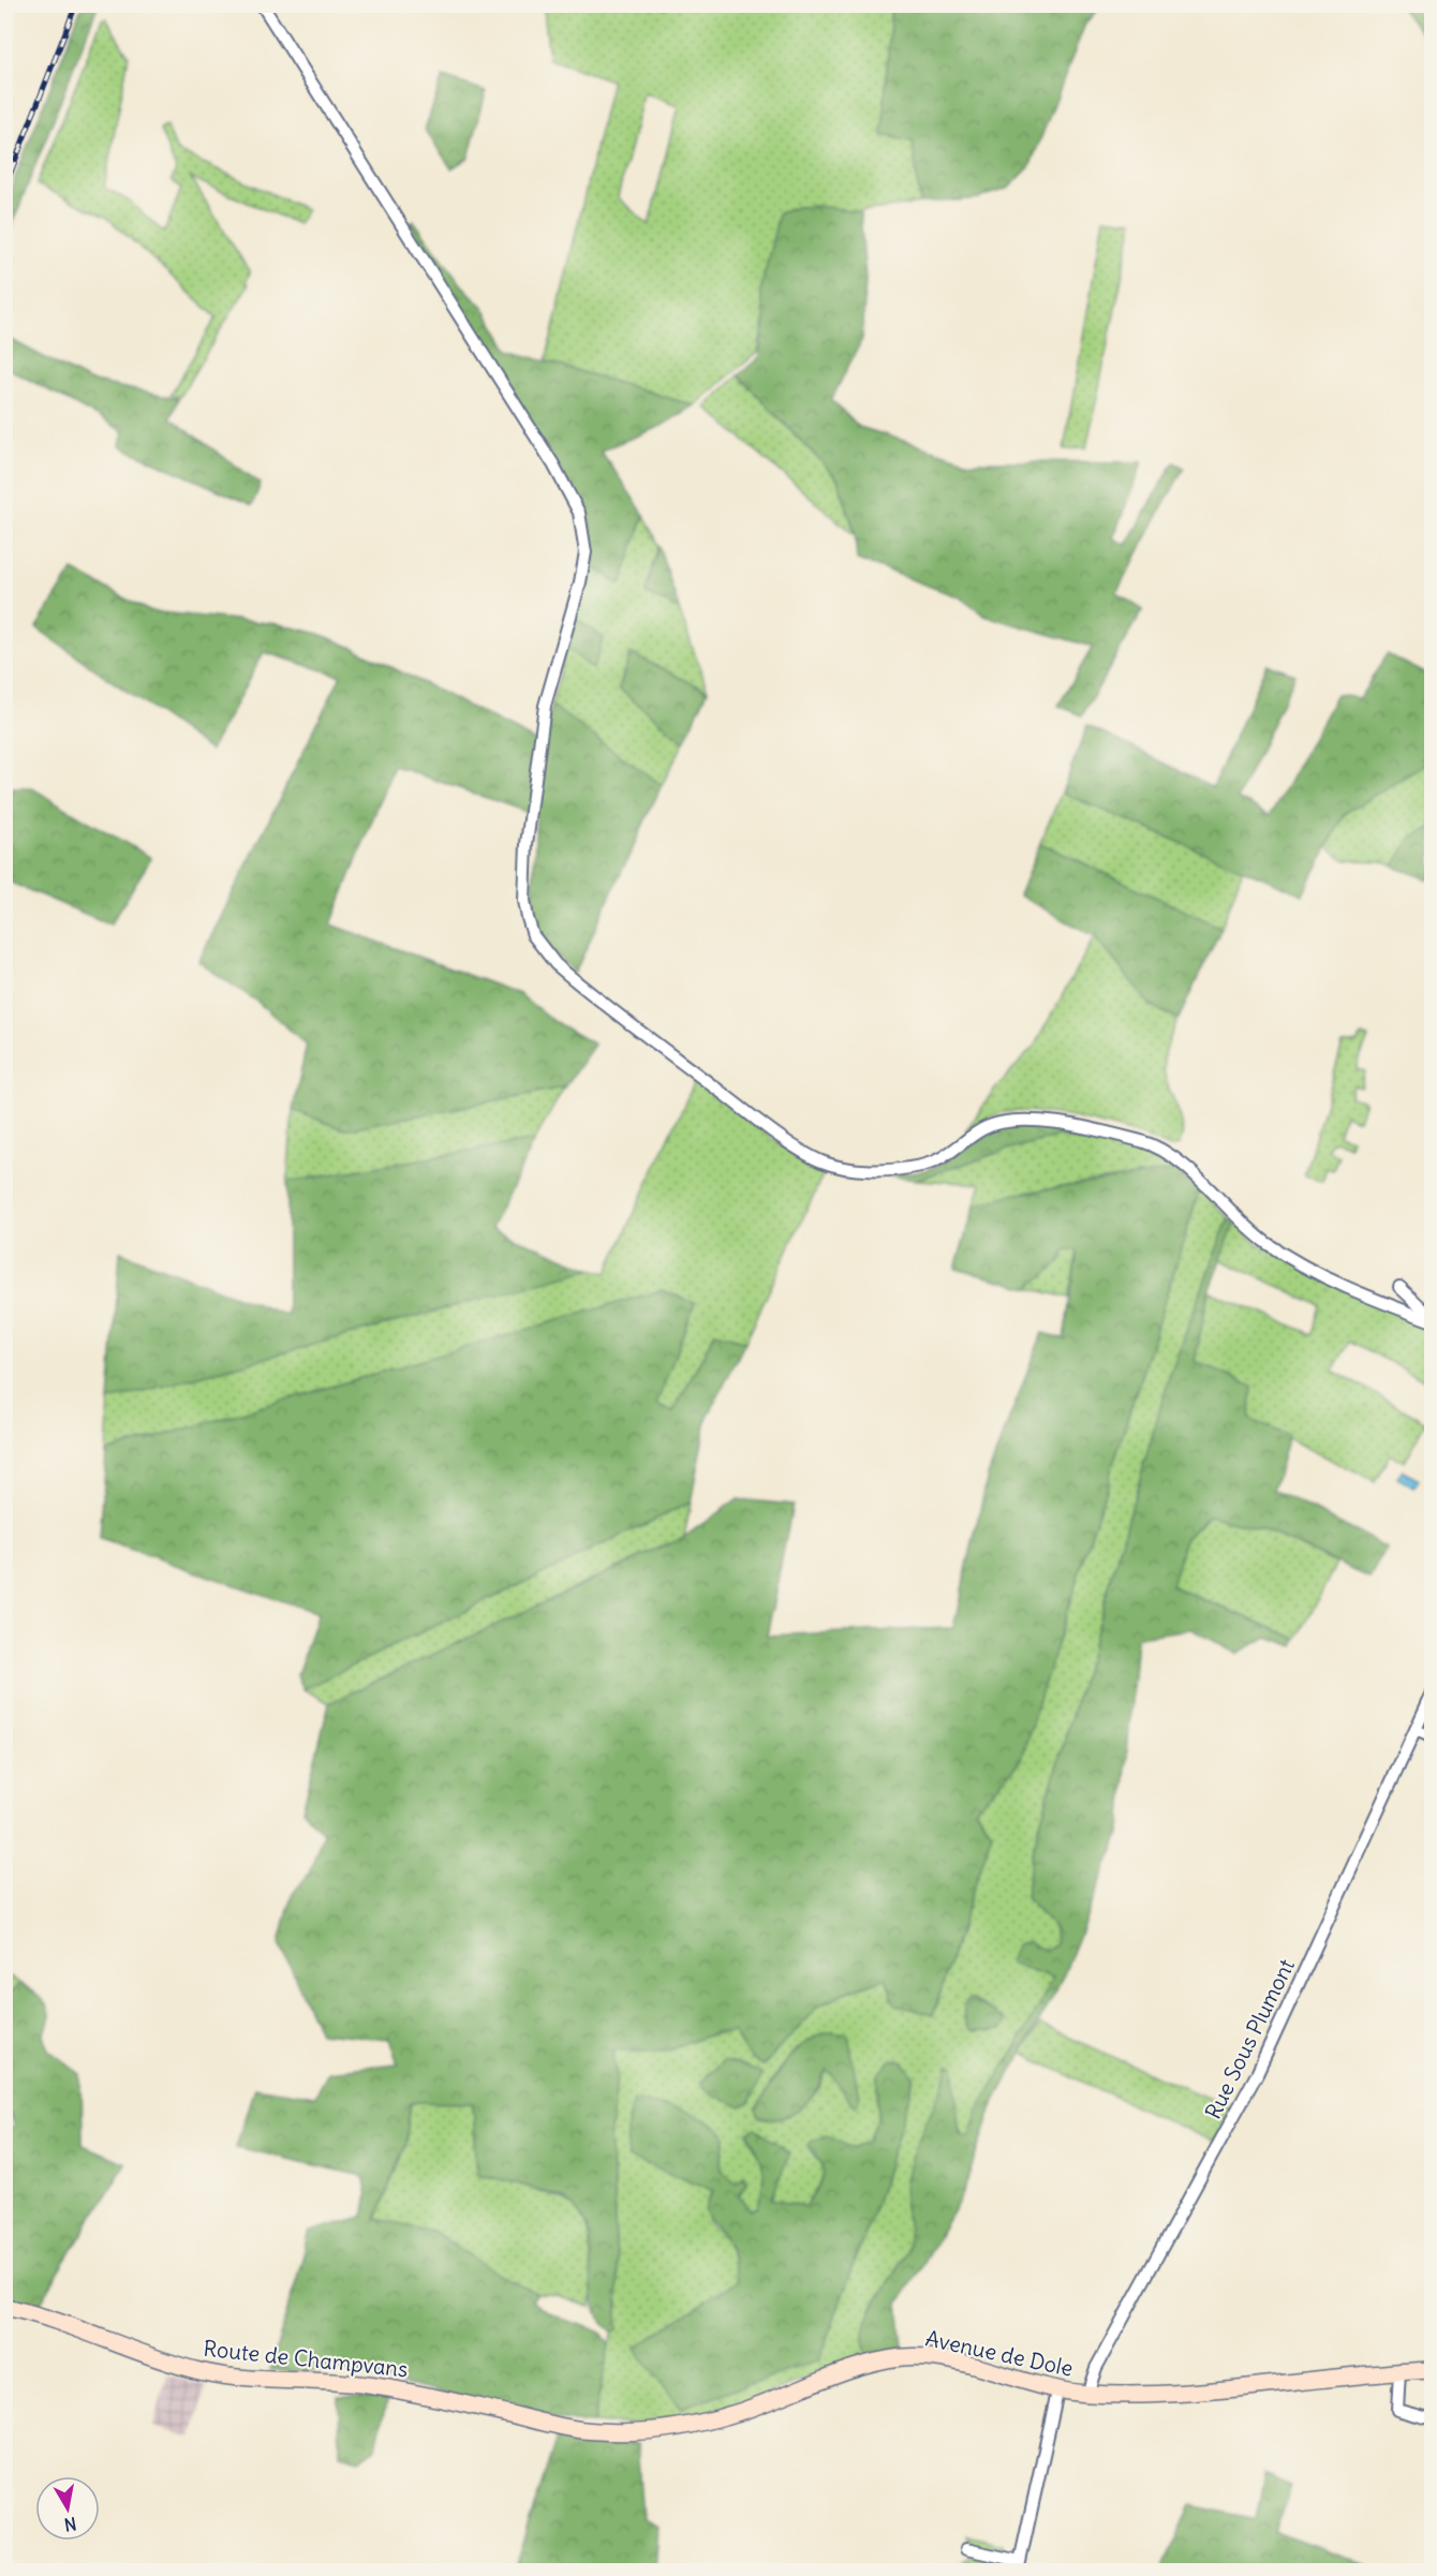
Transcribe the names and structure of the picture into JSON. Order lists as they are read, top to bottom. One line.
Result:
{"streets":{"main road":["Avenue de Dole","Route de Champvans"],"street":["Rue Sous Plumont"]},"crossings":[["Rue Sous Plumont","Avenue de Dole"],["Avenue de Dole","Route de Champvans"]],"north":"bottom"}
